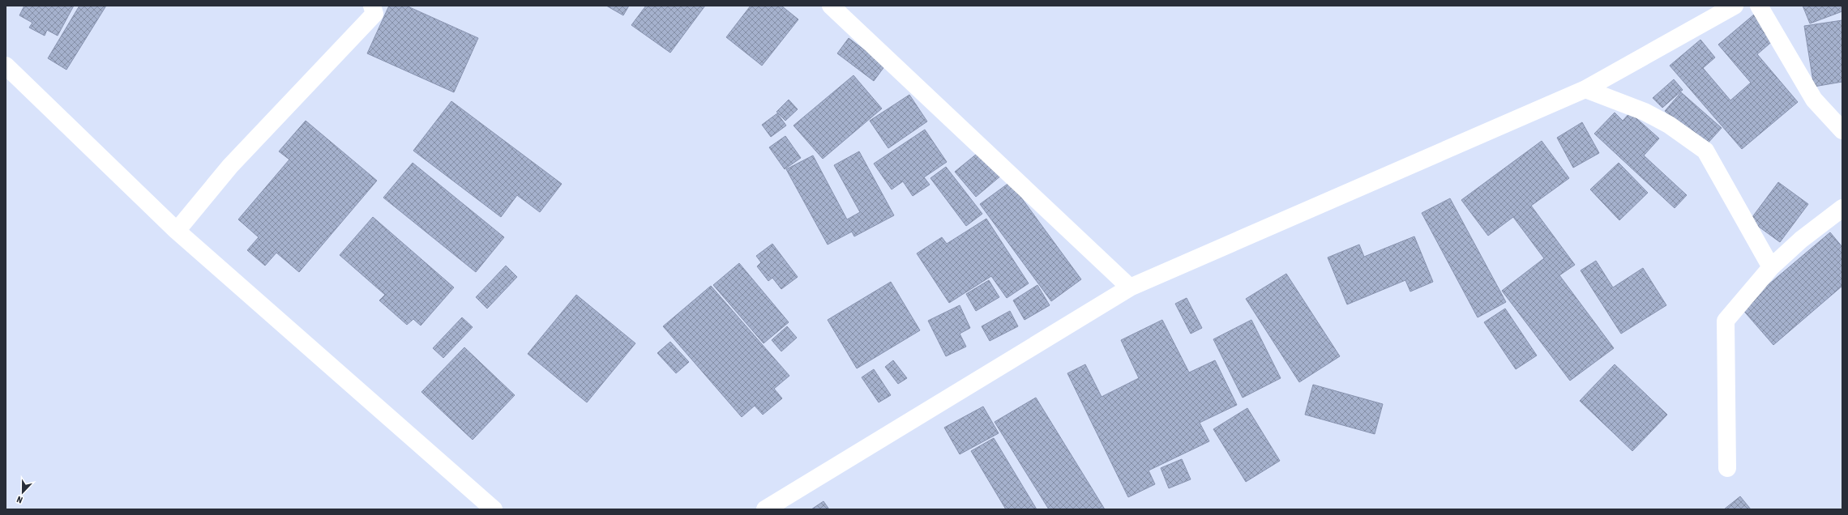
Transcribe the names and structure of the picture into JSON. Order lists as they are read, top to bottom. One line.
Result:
{"north":"bottom"}
